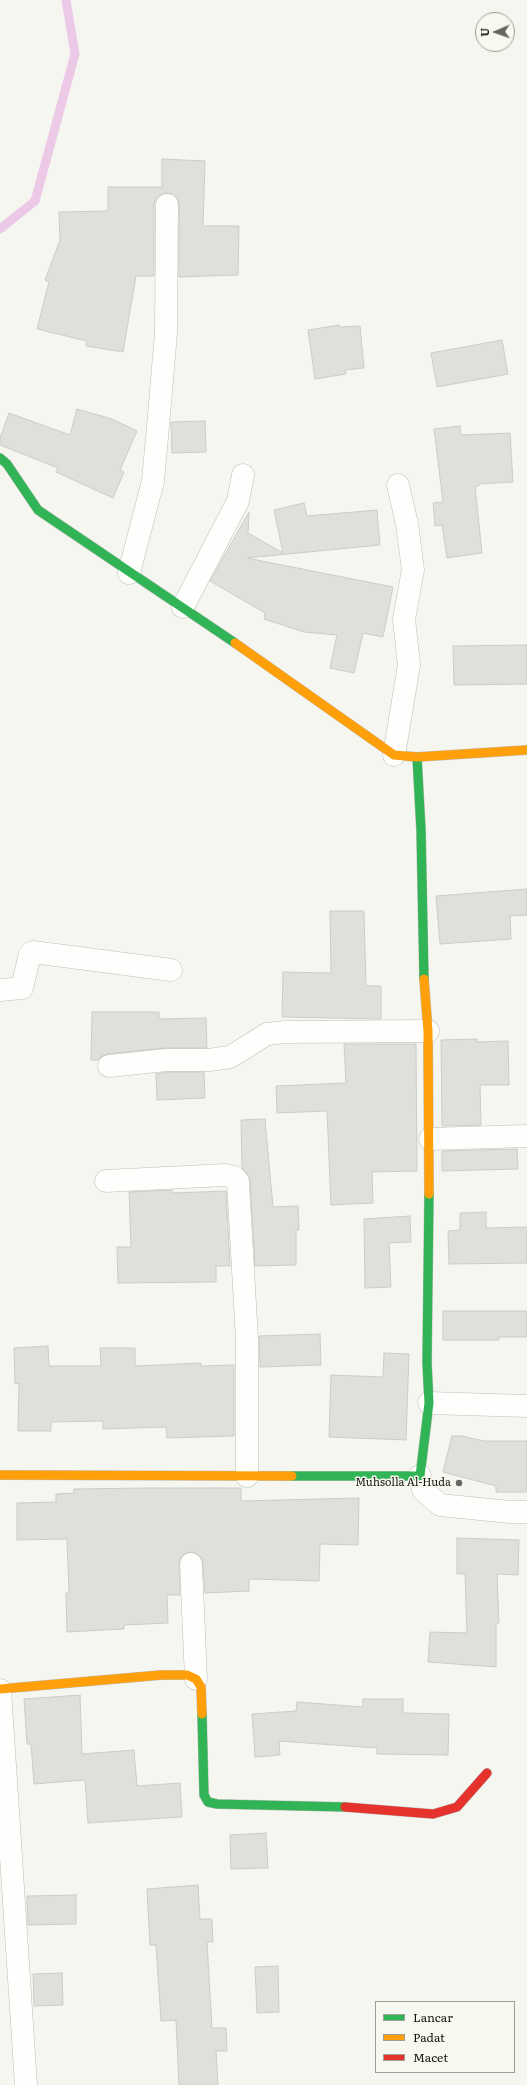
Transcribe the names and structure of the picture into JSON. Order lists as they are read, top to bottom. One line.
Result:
{"places":["Muhsolla Al-Huda"],"legend":["Lancar","Padat","Macet"],"north":"left"}
